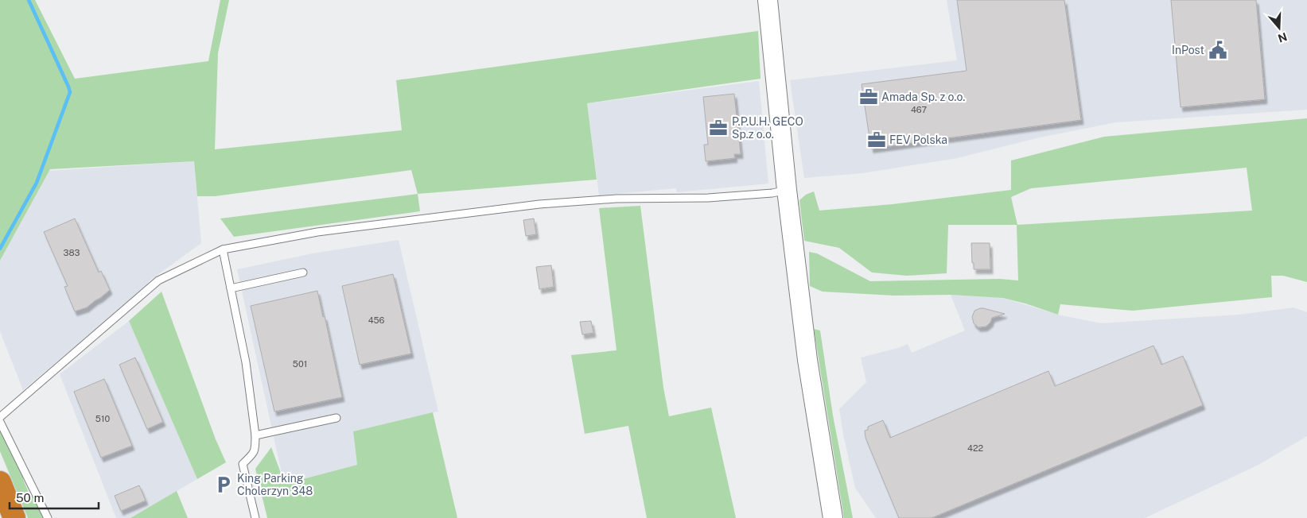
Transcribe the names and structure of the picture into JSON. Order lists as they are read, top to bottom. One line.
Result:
{"places":{"public building":["InPost"],"office":["Amada Sp. z o.o.","P.P.U.H. GECO Sp.z o.o.","FEV Polska"],"parking":["King Parking Cholerzyn 348"]},"house_numbers":["467","383","456","501","510","422"],"scale_bar":"50 m","north":"bottom"}
